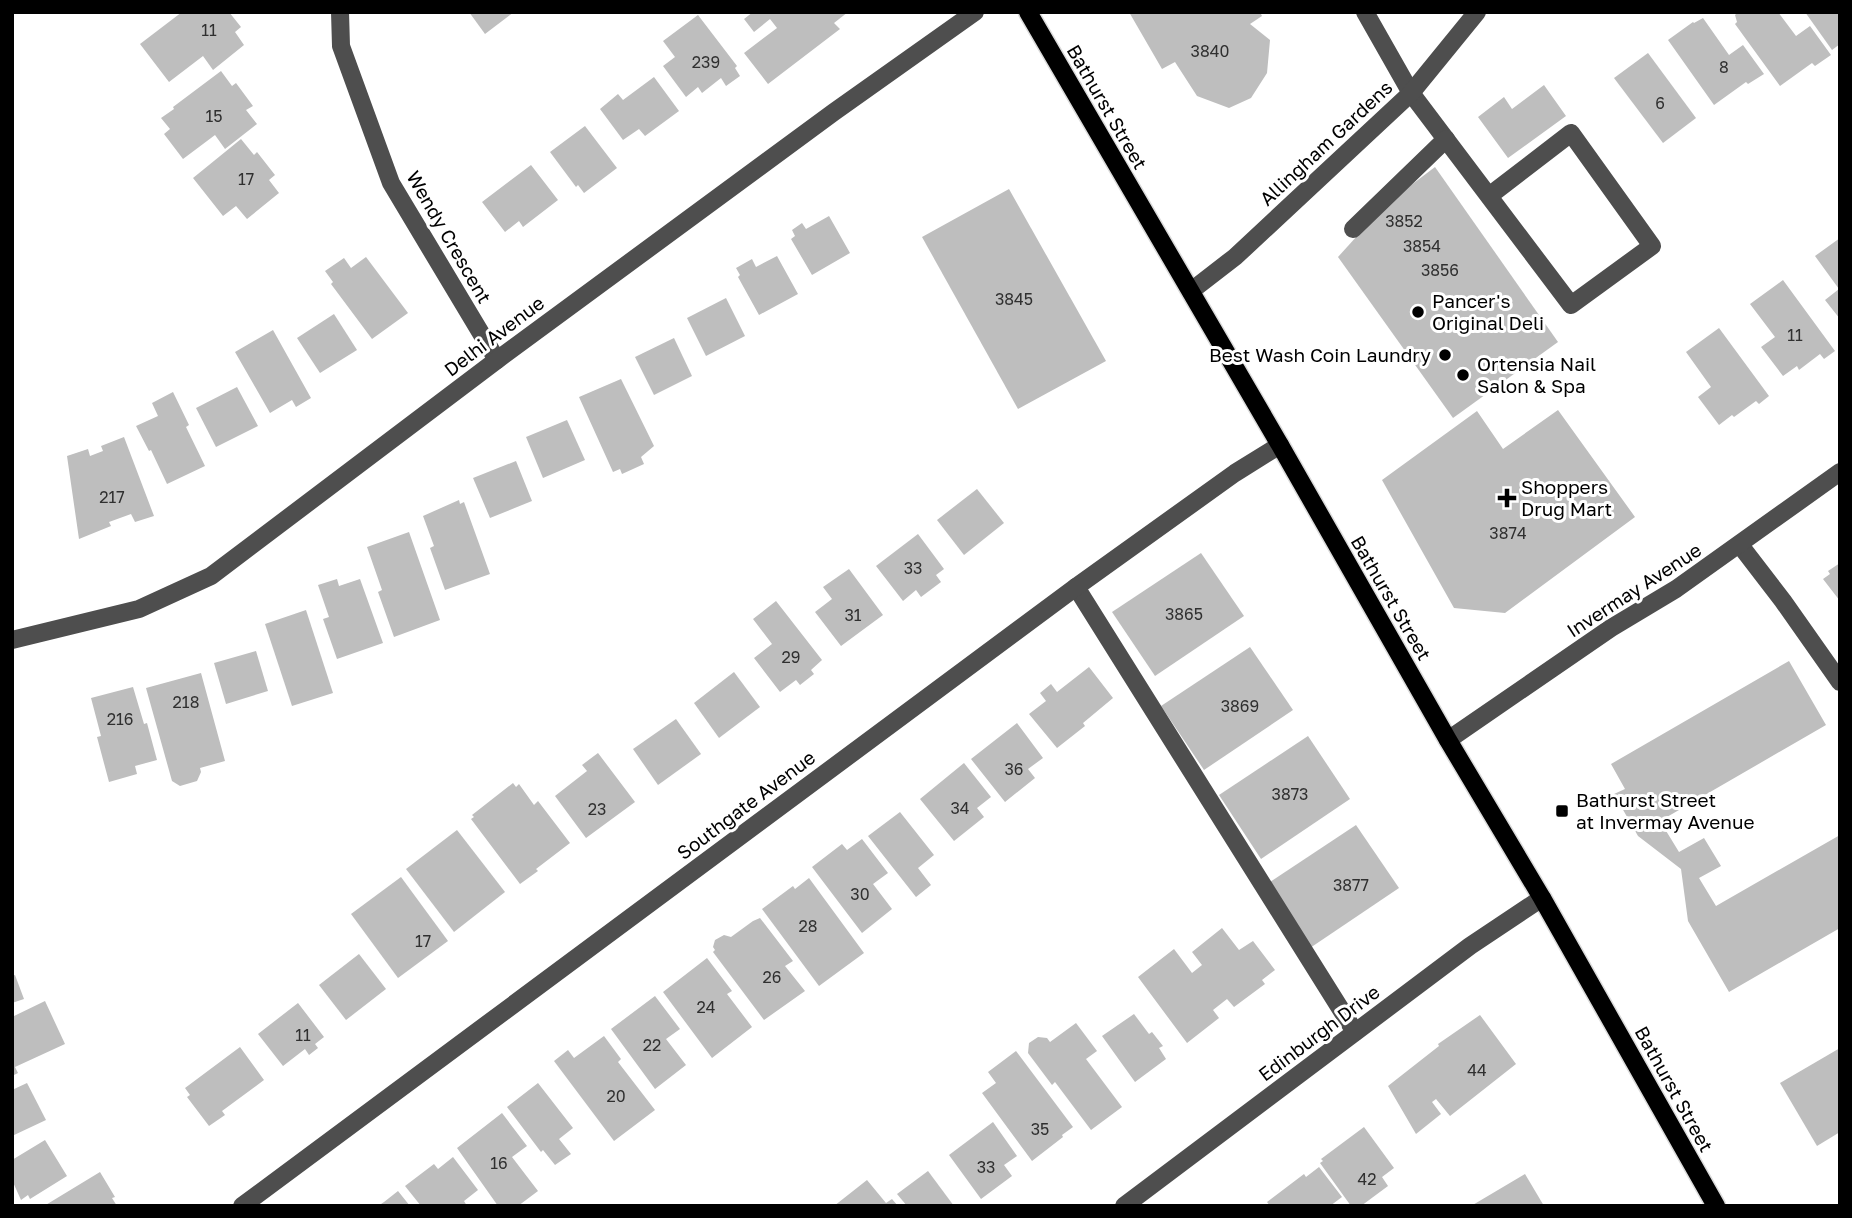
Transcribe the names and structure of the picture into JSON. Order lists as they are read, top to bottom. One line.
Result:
{"streets":{"main road":["Bathurst Street"],"street":["Allingham Gardens","Wendy Crescent","Delhi Avenue","Invermay Avenue","Southgate Avenue","Edinburgh Drive"]},"crossings":[["Bathurst Street","Allingham Gardens"],["Bathurst Street","Invermay Avenue"],["Bathurst Street","Southgate Avenue"],["Bathurst Street","Edinburgh Drive"],["Wendy Crescent","Delhi Avenue"]],"places":{"other":["Pancer's Original Deli","Best Wash Coin Laundry","Ortensia Nail Salon & Spa"],"health":["Shoppers Drug Mart"],"transit":["Bathurst Street at Invermay Avenue"]},"house_numbers":["11","3840","239","8","6","15","17","3852","3854","3856","3845","11","217","3874","33","3865","31","29","218","3869","216","36","3873","34","23","3877","30","28","17","26","24","11","22","44","20","35","16","33","42"]}
